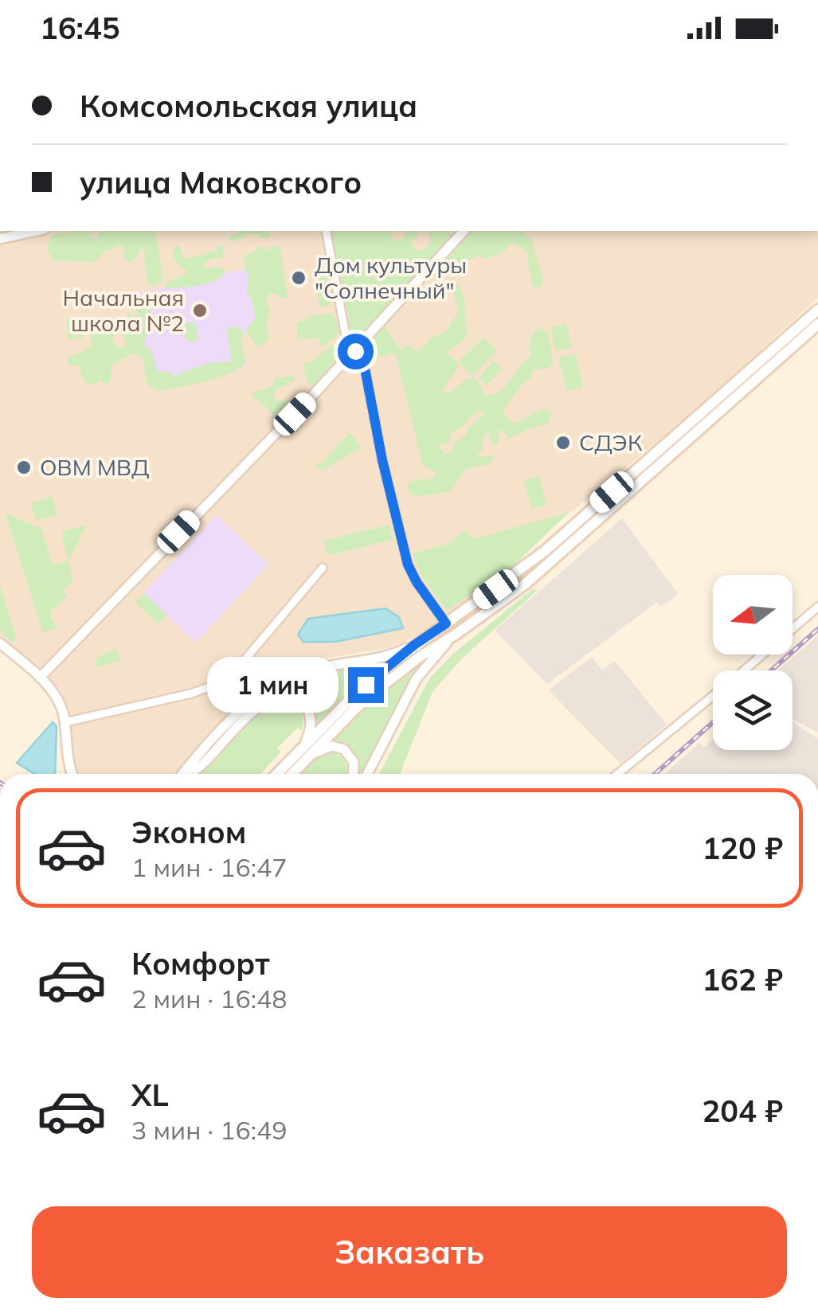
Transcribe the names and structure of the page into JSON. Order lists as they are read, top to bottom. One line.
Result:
{"places":["Дом культуры \"Солнечный\"","Начальная школа №2","СДЭК","ОВМ МВД"],"north":"left","page":{"status":"16:45","banner":["Комсомольская улица","улица Маковского"],"bubble":"1 мин","list":[{"name":"Эконом","note":"1 мин · 16:47","value":"120 ₽"},{"name":"Комфорт","note":"2 мин · 16:48","value":"162 ₽"},{"name":"XL","note":"3 мин · 16:49","value":"204 ₽"}],"buttons":"Заказать"}}
